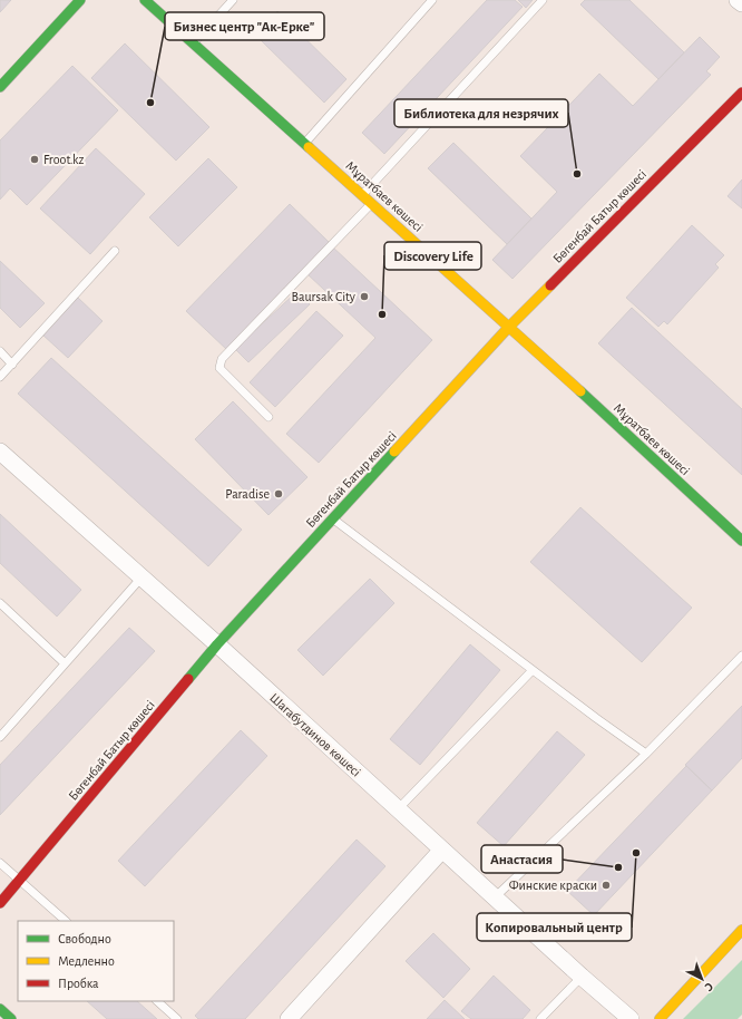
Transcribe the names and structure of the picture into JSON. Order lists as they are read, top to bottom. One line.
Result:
{"streets":{"street":["Мұратбаев көшесі","Бөгенбай Батыр көшесі","Шагабутдинов көшесі"]},"crossings":[["Мұратбаев көшесі","Бөгенбай Батыр көшесі"],["Бөгенбай Батыр көшесі","Шагабутдинов көшесі"]],"places":["Бизнес центр \"Ак-Ерке\"","Froot.kz","Библиотека для незрячих","Baursak City","Discovery Life","Paradise","Копировальный центр","Анастасия","Финские краски"],"legend":["Свободно","Медленно","Пробка"],"north":"bottom right"}
